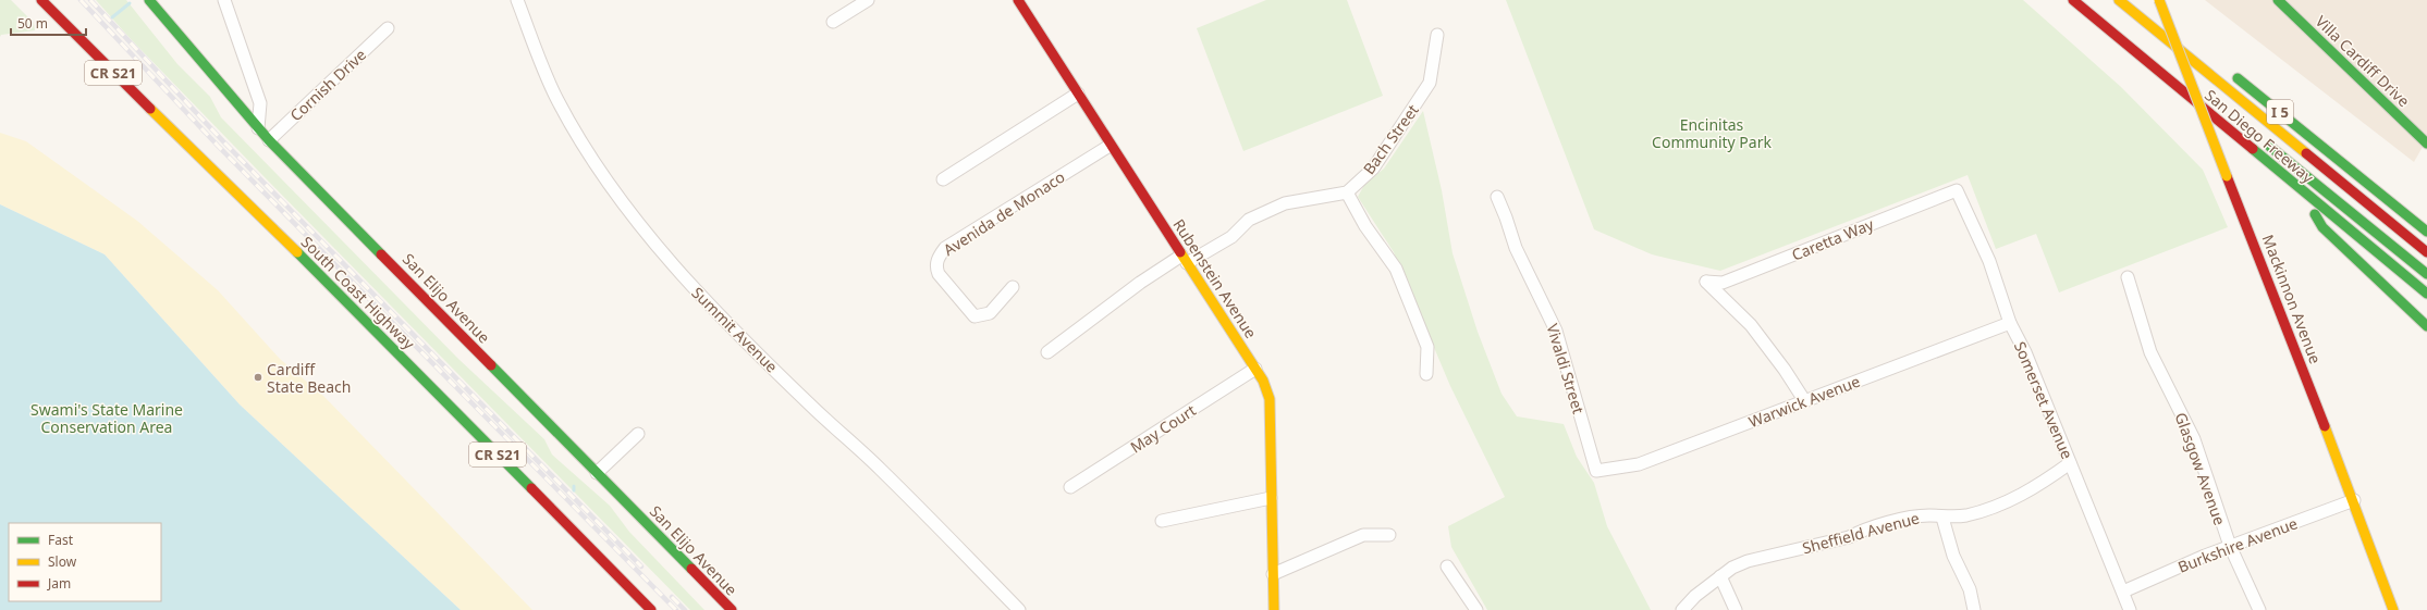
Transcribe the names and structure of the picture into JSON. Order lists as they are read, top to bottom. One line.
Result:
{"streets":{"main road":["Villa Cardiff Drive","CR S21","I 5","San Diego Freeway","Rubenstein Avenue","South Coast Highway","San Elijo Avenue","Mackinnon Avenue"],"street":["Cornish Drive","Bach Street","Avenida de Monaco","Caretta Way","Summit Avenue","Vivaldi Street","Somerset Avenue","Warwick Avenue","May Court","Glasgow Avenue","Sheffield Avenue","Burkshire Avenue"]},"crossings":[["Cornish Drive","San Elijo Avenue"],["Avenida de Monaco","Rubenstein Avenue"],["Caretta Way","Somerset Avenue"],["Caretta Way","Warwick Avenue"],["Rubenstein Avenue","May Court"],["Mackinnon Avenue","Burkshire Avenue"],["Vivaldi Street","Warwick Avenue"],["Somerset Avenue","Warwick Avenue"],["Somerset Avenue","Sheffield Avenue"],["Somerset Avenue","Burkshire Avenue"],["Glasgow Avenue","Burkshire Avenue"]],"parks":["Encinitas Community Park","Swami's State Marine Conservation Area"],"places":["Cardiff State Beach"],"legend":["Fast","Slow","Jam"],"scale_bar":"50 m"}
